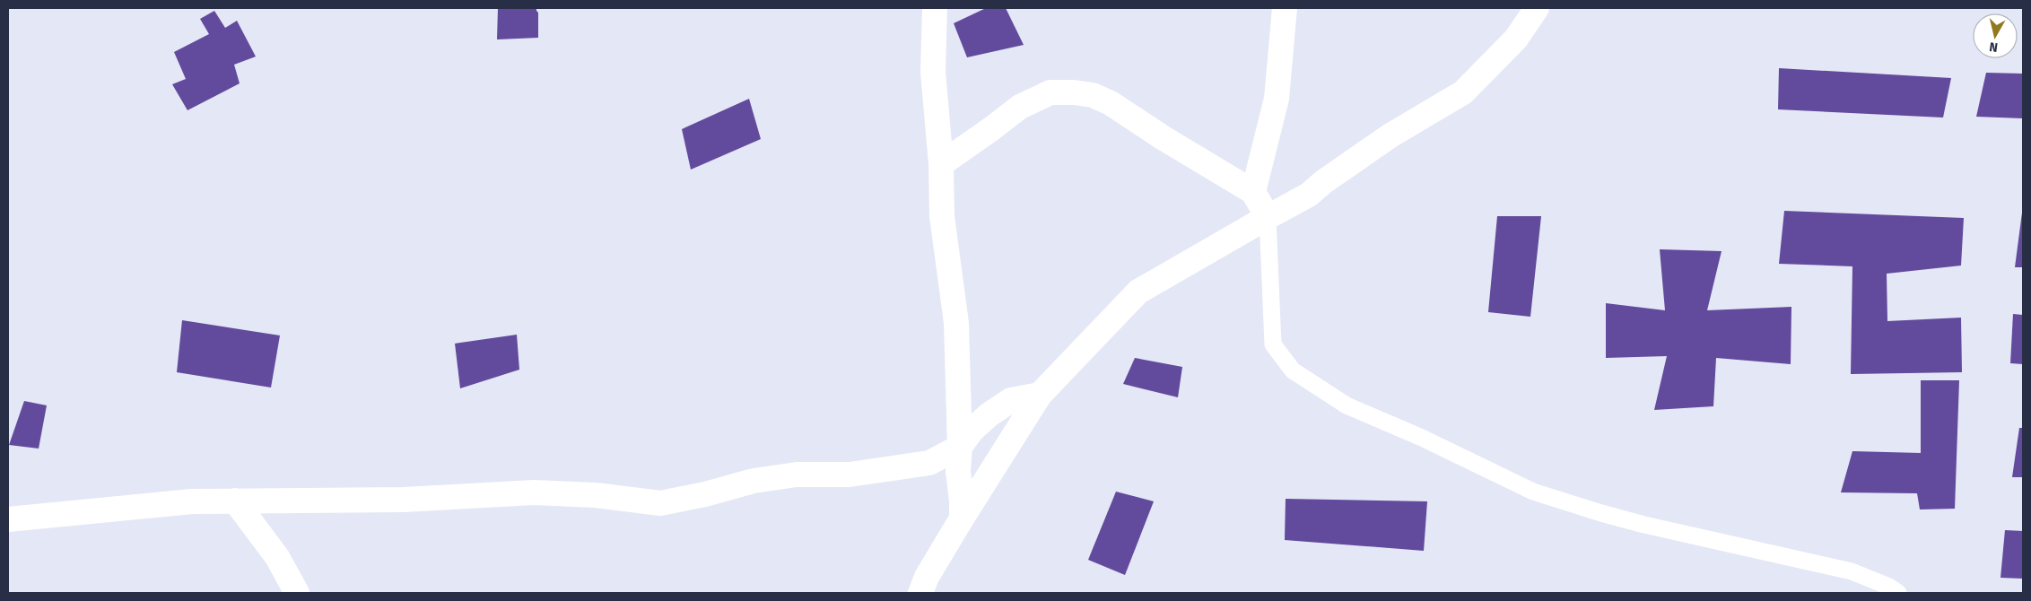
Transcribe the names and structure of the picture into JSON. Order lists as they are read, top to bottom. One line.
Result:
{"north":"bottom"}
